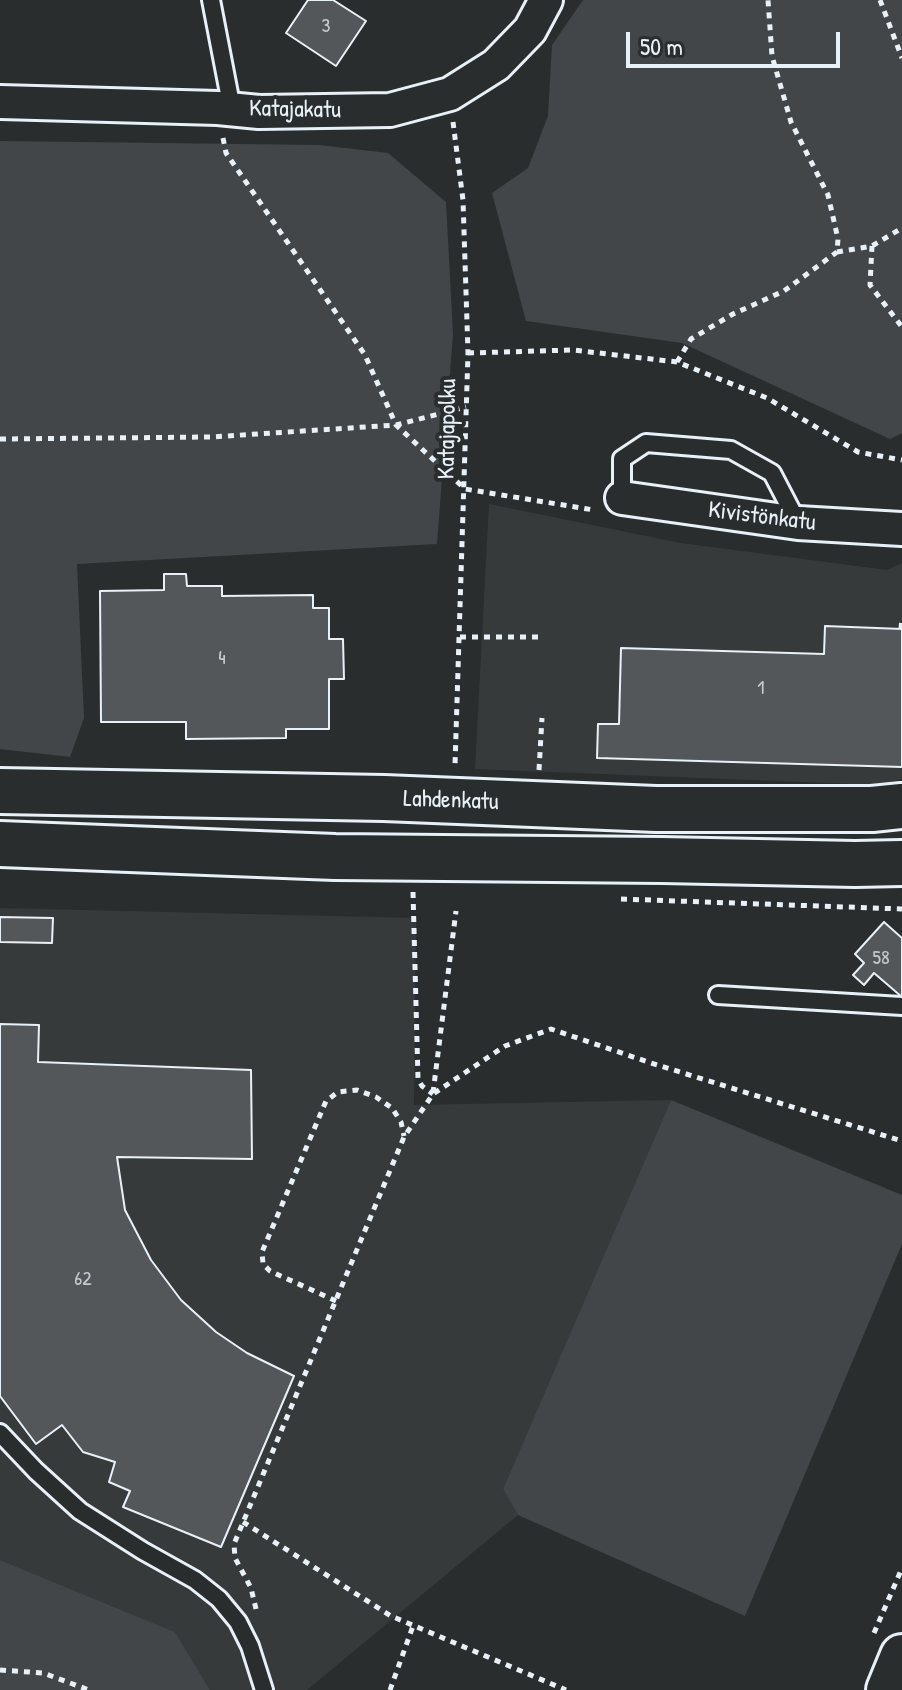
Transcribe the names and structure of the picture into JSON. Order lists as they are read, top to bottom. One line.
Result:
{"streets":{"main road":["Lahdenkatu"],"street":["Katajakatu","Kivistönkatu"],"path":["Katajapolku"]},"crossings":[["Katajakatu","Katajapolku"]],"house_numbers":["3","4","1","58","62"],"scale_bar":"50 m"}
